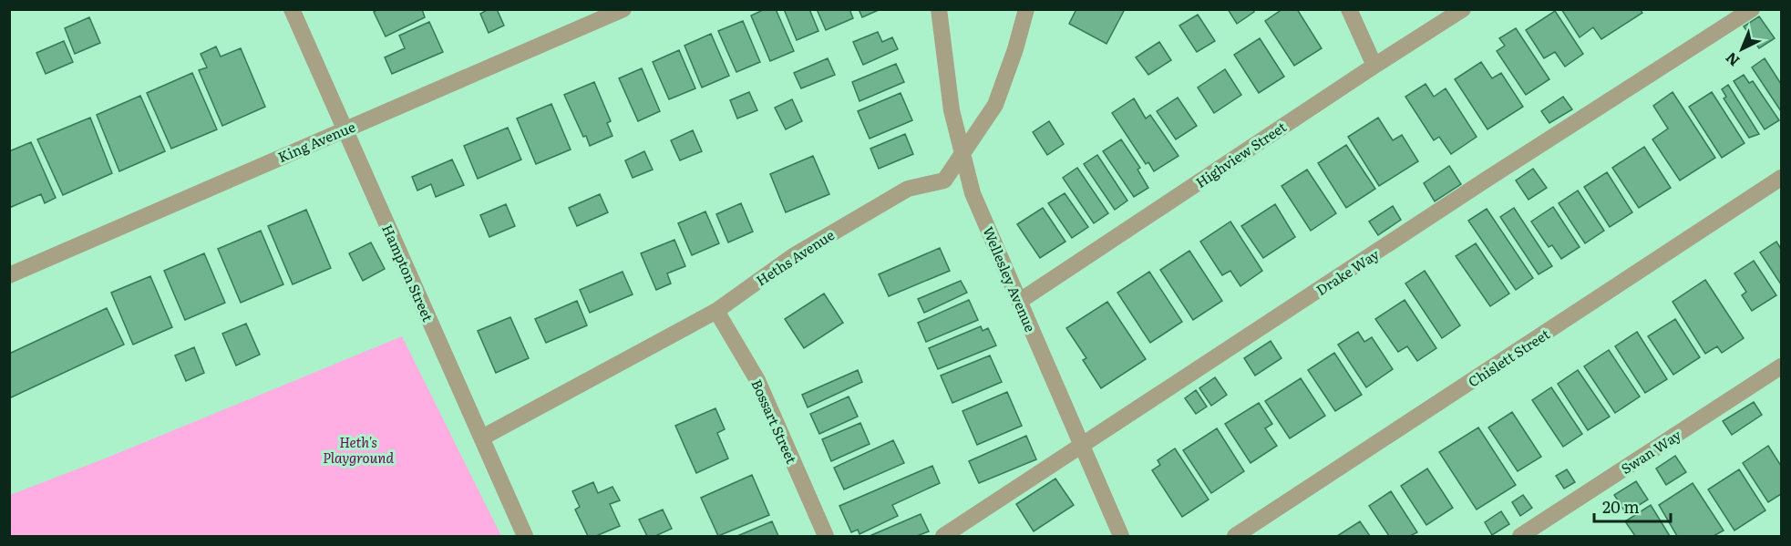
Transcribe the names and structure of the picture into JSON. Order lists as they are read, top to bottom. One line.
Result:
{"streets":{"street":["King Avenue","Highview Street","Heths Avenue","Drake Way","Hampton Street","Wellesley Avenue","Chislett Street","Bossart Street","Swan Way"]},"crossings":[["King Avenue","Hampton Street"],["Highview Street","Wellesley Avenue"],["Heths Avenue","Hampton Street"],["Heths Avenue","Wellesley Avenue"],["Heths Avenue","Bossart Street"],["Drake Way","Wellesley Avenue"]],"parks":["Heth's Playground"],"scale_bar":"20 m","north":"bottom left"}
